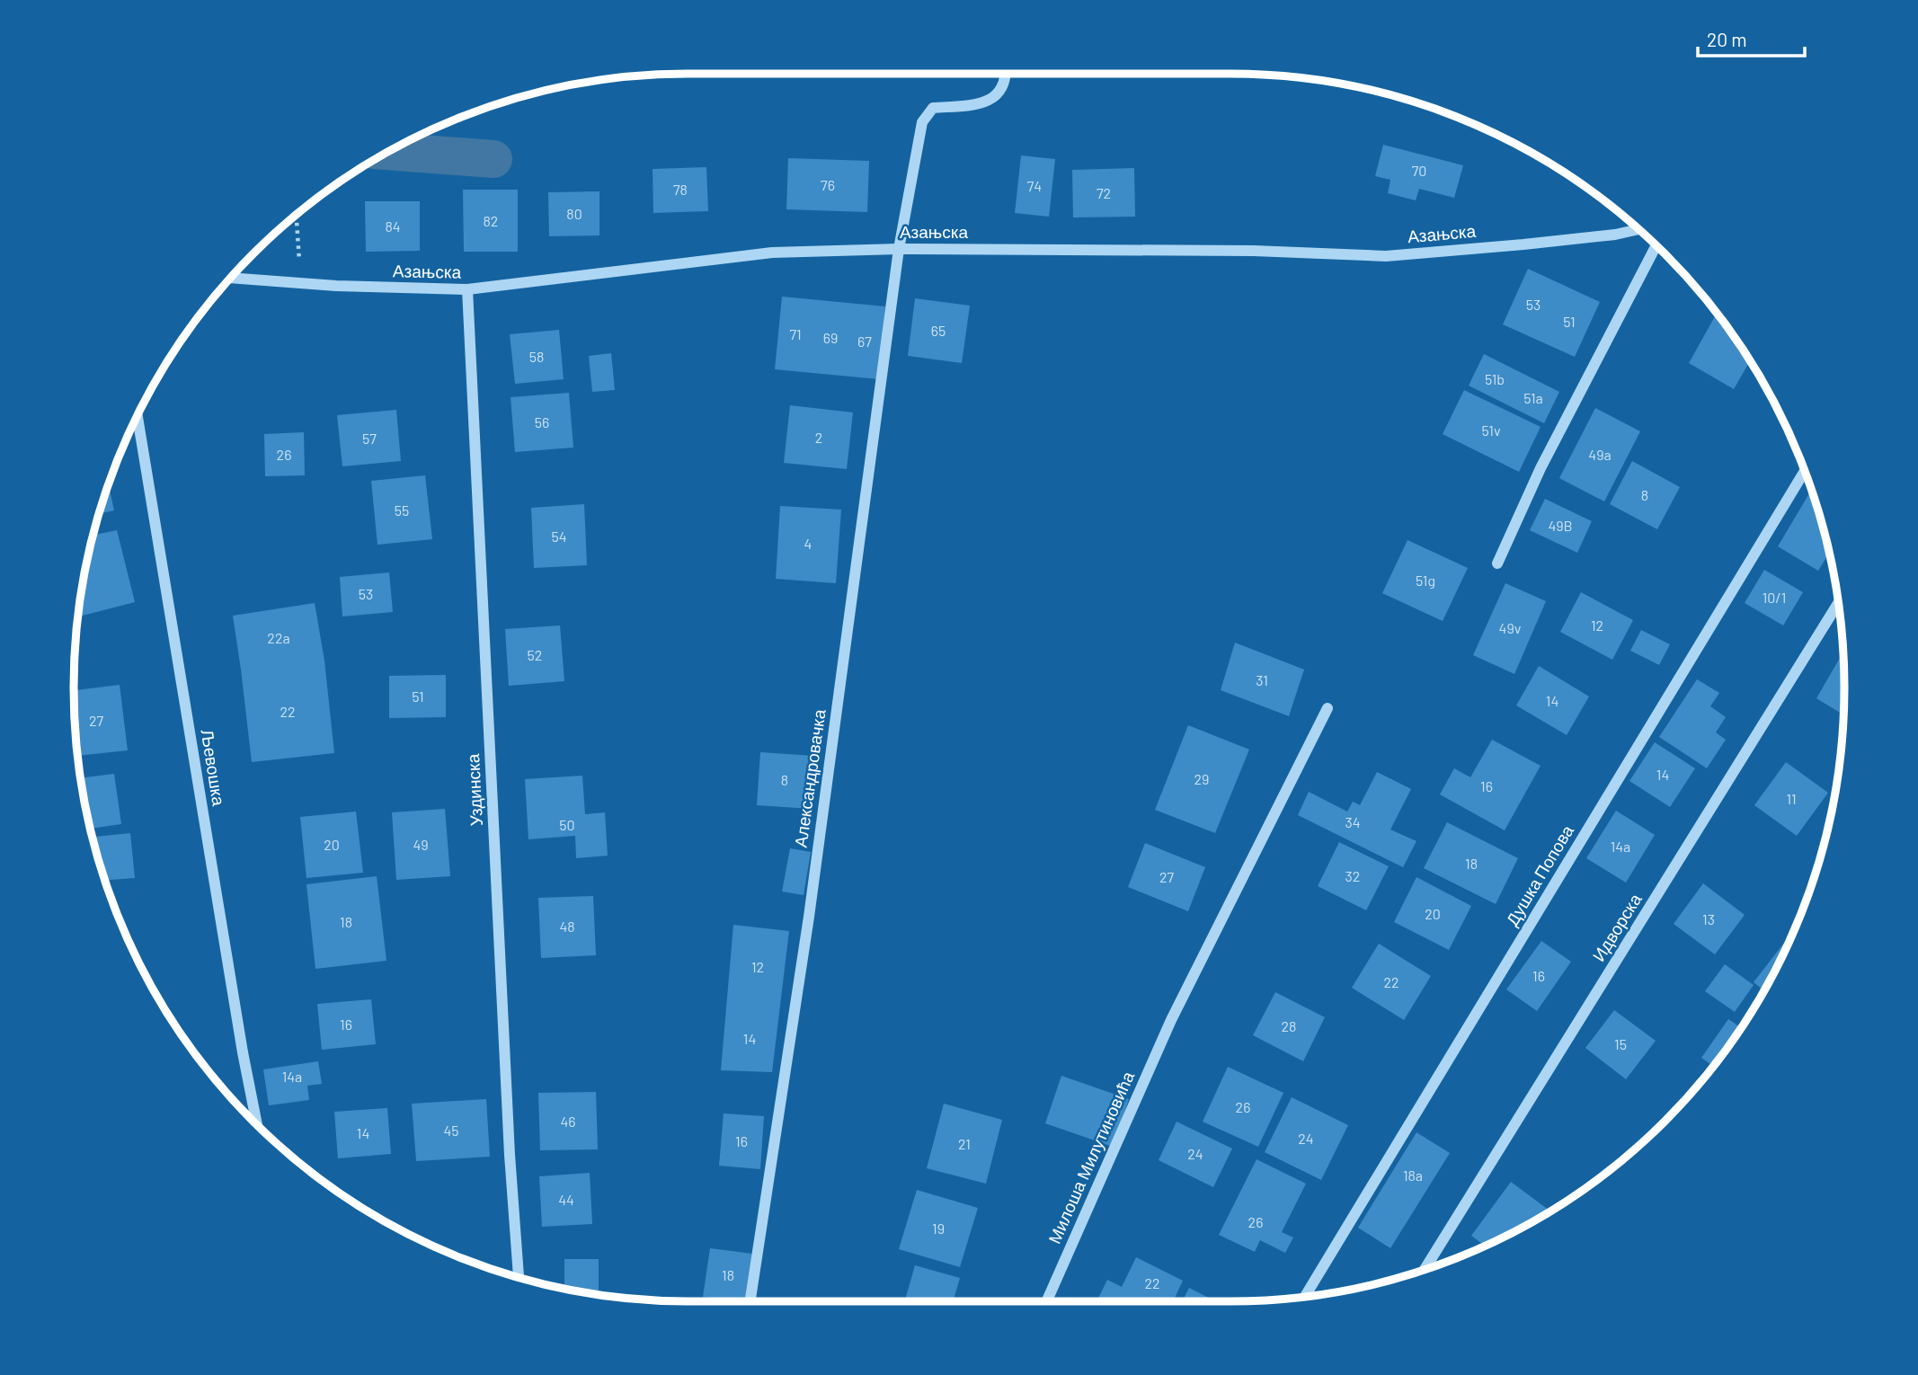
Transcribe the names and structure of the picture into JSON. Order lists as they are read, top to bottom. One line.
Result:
{"streets":{"street":["Азањска","Љевошка","Александровачка","Уздинска","Душка Попова","Идворска","Милоша Милутиновића"]},"crossings":[["Азањска","Александровачка"],["Азањска","Уздинска"]],"house_numbers":["70","76","74","78","72","80","82","84","53","51","65","71","69","67","58","51b","51a","56","51v","2","57","26","49a","8","55","49B","54","4","51g","53","10/1","12","49v","22a","52","31","51","14","22","27","14","29","8","16","11","34","50","20","49","14a","18","32","27","20","13","18","48","12","16","22","16","28","14","15","14a","26","46","45","14","24","16","21","24","18a","44","26","19","18","22"],"scale_bar":"20 m"}
